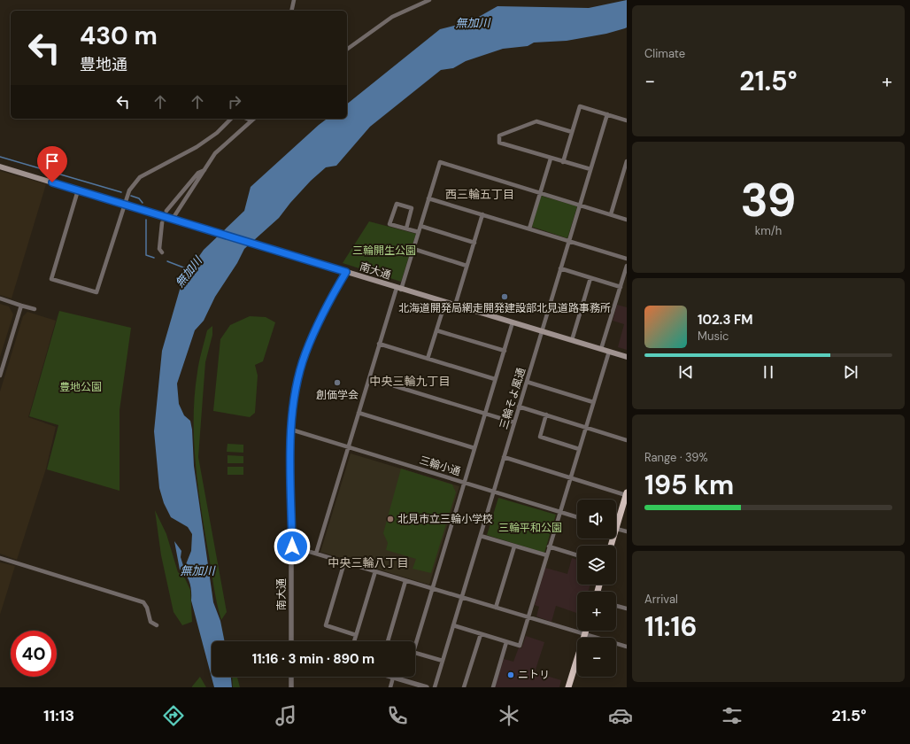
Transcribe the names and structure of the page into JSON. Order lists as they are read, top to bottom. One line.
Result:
{"streets":{"main road":["南大通"],"street":["三輪そよ風通","三輪小通"]},"crossings":[["南大通","三輪そよ風通"],["南大通","三輪小通"],["三輪そよ風通","三輪小通"]],"districts":["西三輪五丁目","中央三輪九丁目","中央三輪八丁目"],"water":["無加川"],"parks":["三輪開生公園","豊地公園","三輪平和公園"],"places":["北海道開発局網走開発建設部北見道路事務所","創価学会","北見市立三輪小学校","ニトリ"],"page":{"tile":["Climate",["39","km/h"],["Range · 39%","195 km"],["Arrival","11:16"]],"turn":["430 m","豊地通"],"heat":["−","21.5°","+"],"song":["102.3 FM","Music"],"map_buttons":["+","−"],"limit":"40","trip":"11:16 · 3 min · 890 m","tabs":["11:13","21.5°"]}}
